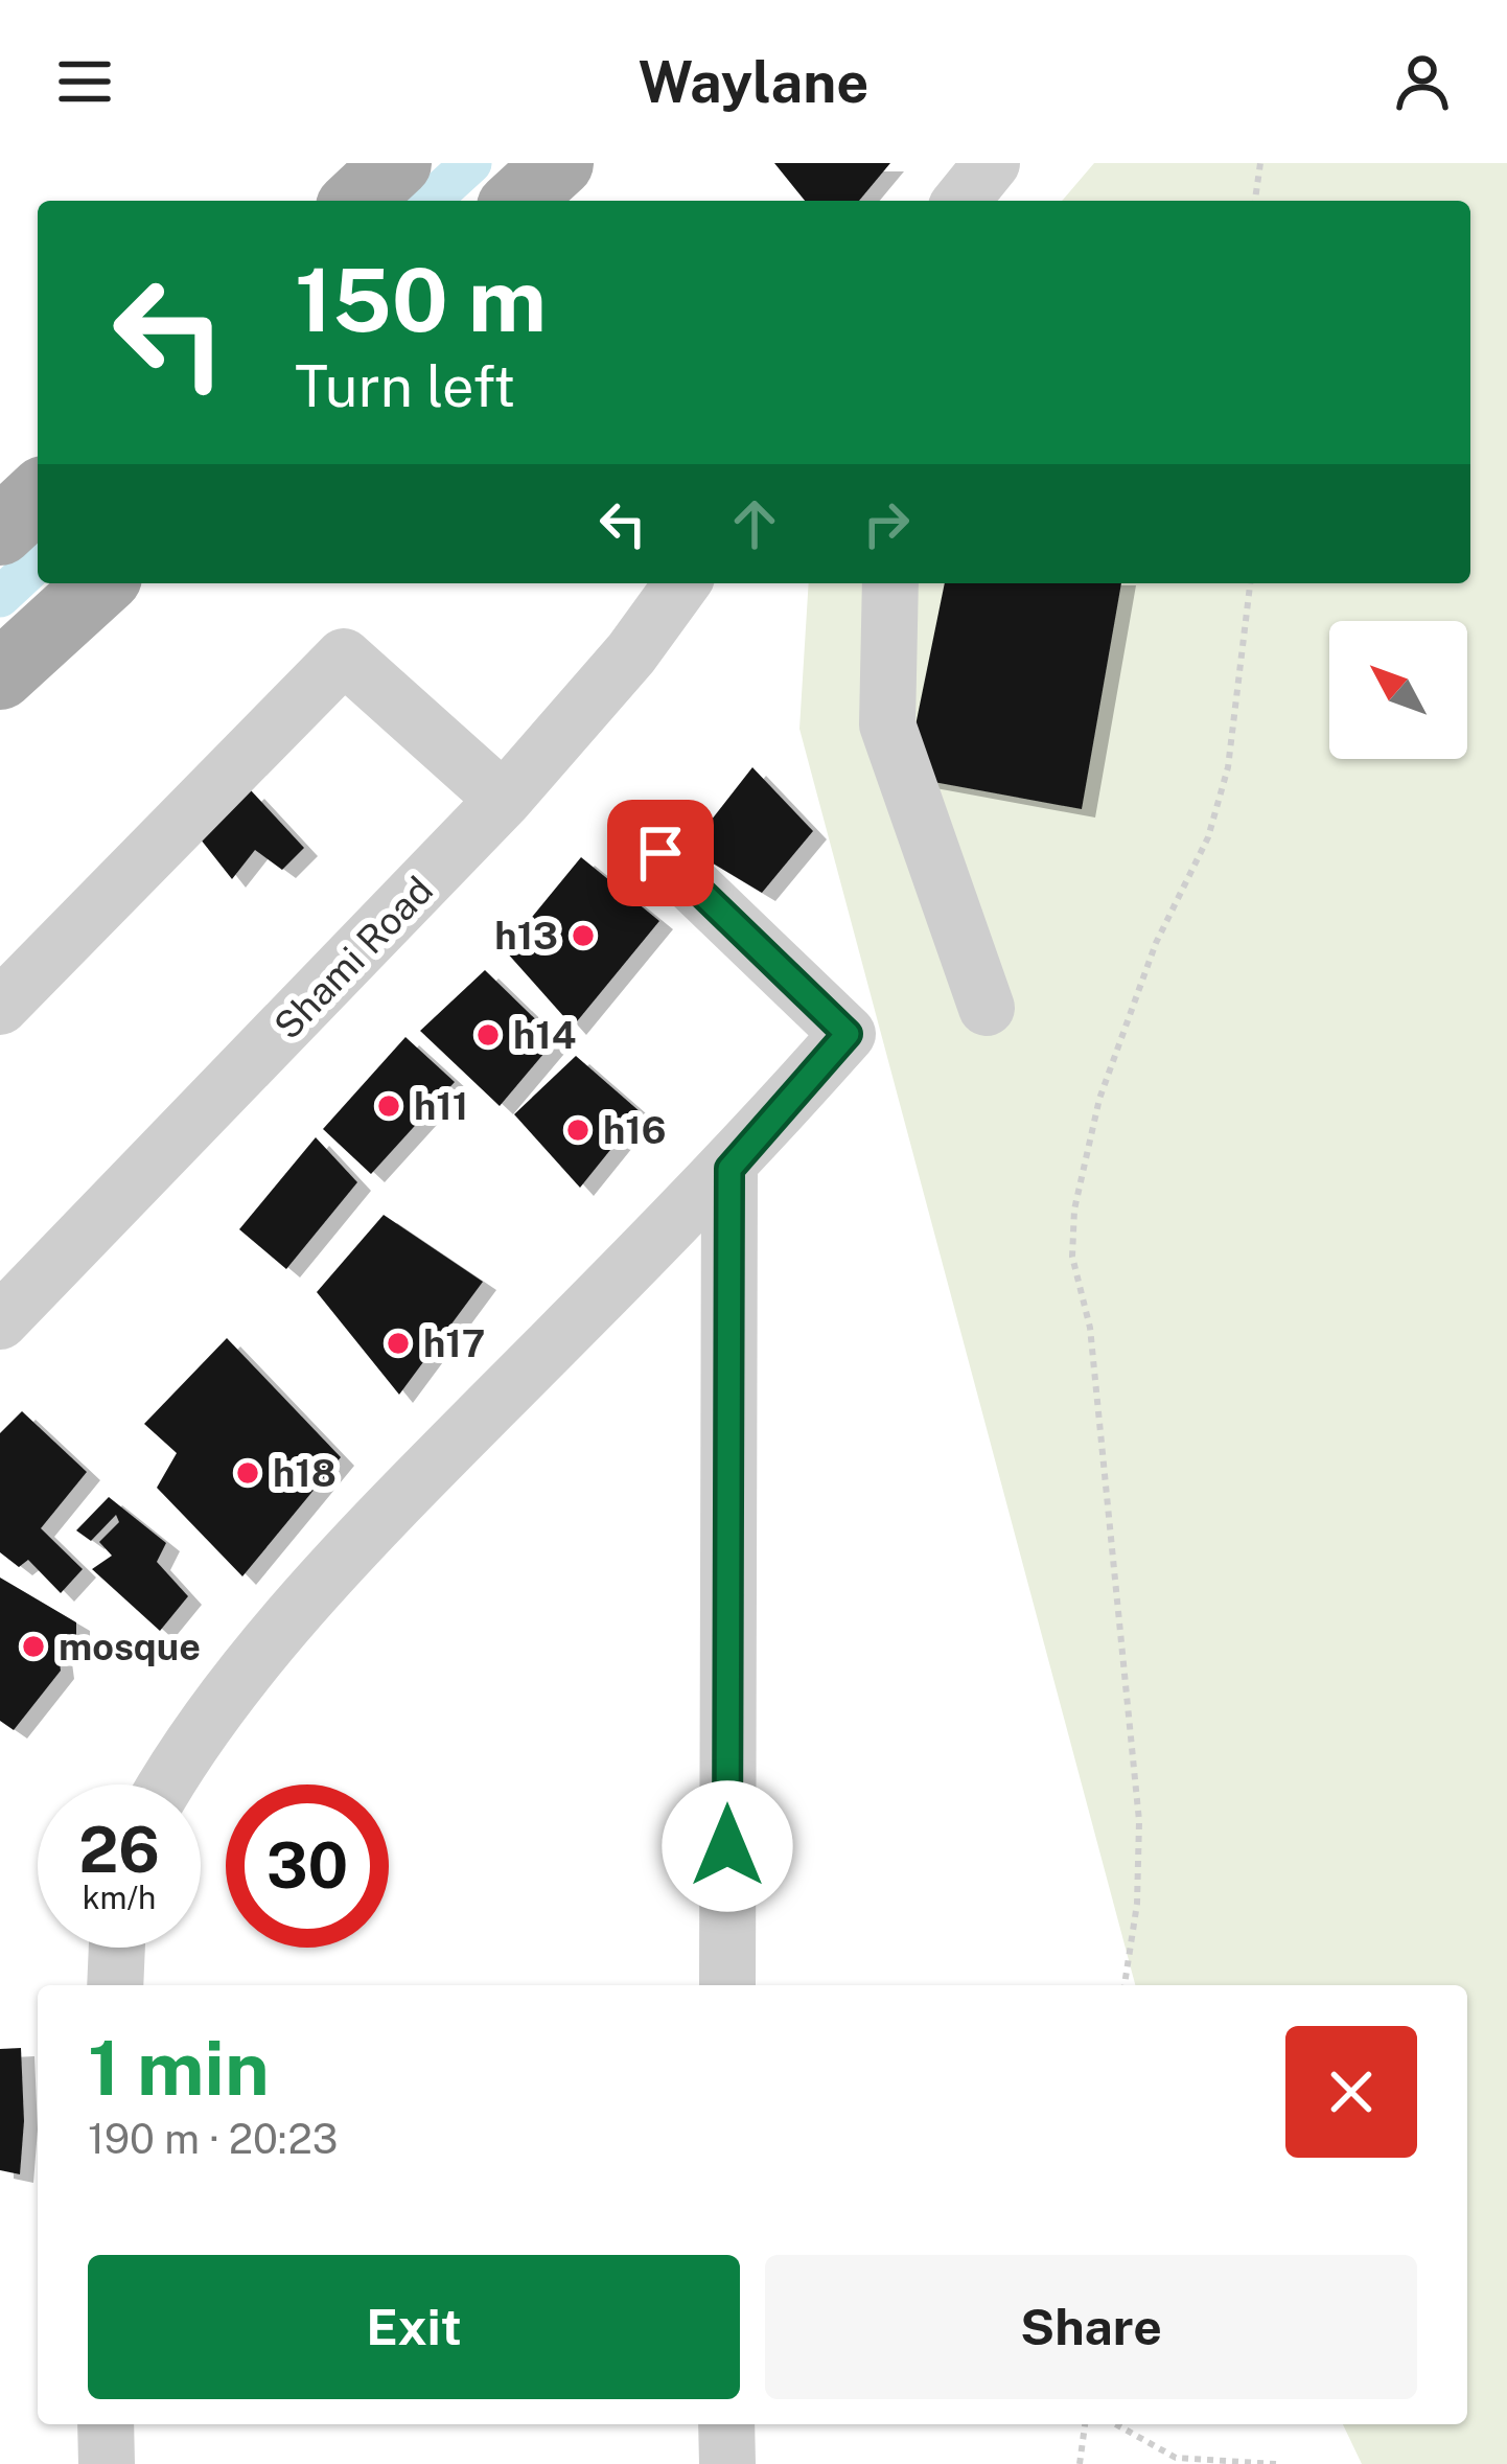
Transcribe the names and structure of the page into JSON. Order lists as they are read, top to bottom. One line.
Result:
{"streets":{"street":["Shami Road"]},"places":["h13","h14","h11","h16","h17","h18","mosque"],"north":"top left","page":{"header":"Waylane","turn":["150 m","Turn left"],"speed":"26 km/h","limit":"30","heading":["1 min","190 m · 20:23"],"buttons":["Exit","Share"]}}
